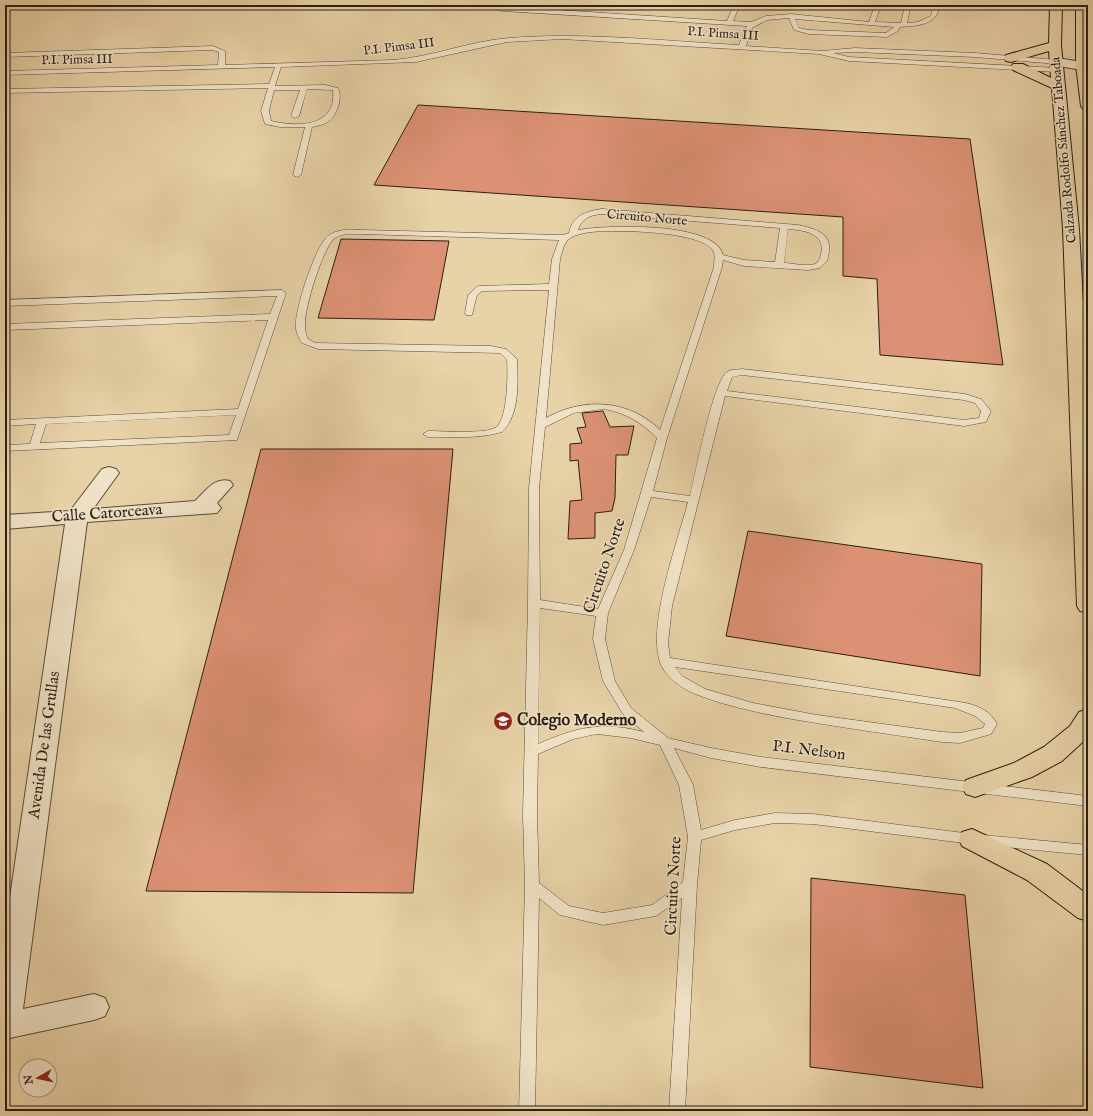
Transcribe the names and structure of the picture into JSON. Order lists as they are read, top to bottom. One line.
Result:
{"streets":{"main road":["Calzada Rodolfo Sánchez Taboada"],"street":["Calle Catorceava","Avenida De las Grullas"],"lane":["P.I. Pimsa III","Circuito Norte","P.I. Nelson"]},"crossings":[["P.I. Pimsa III","Calzada Rodolfo Sánchez Taboada"],["Circuito Norte","P.I. Nelson"],["Calle Catorceava","Avenida De las Grullas"]],"places":{"school or university":["Colegio Moderno"]},"north":"left"}
